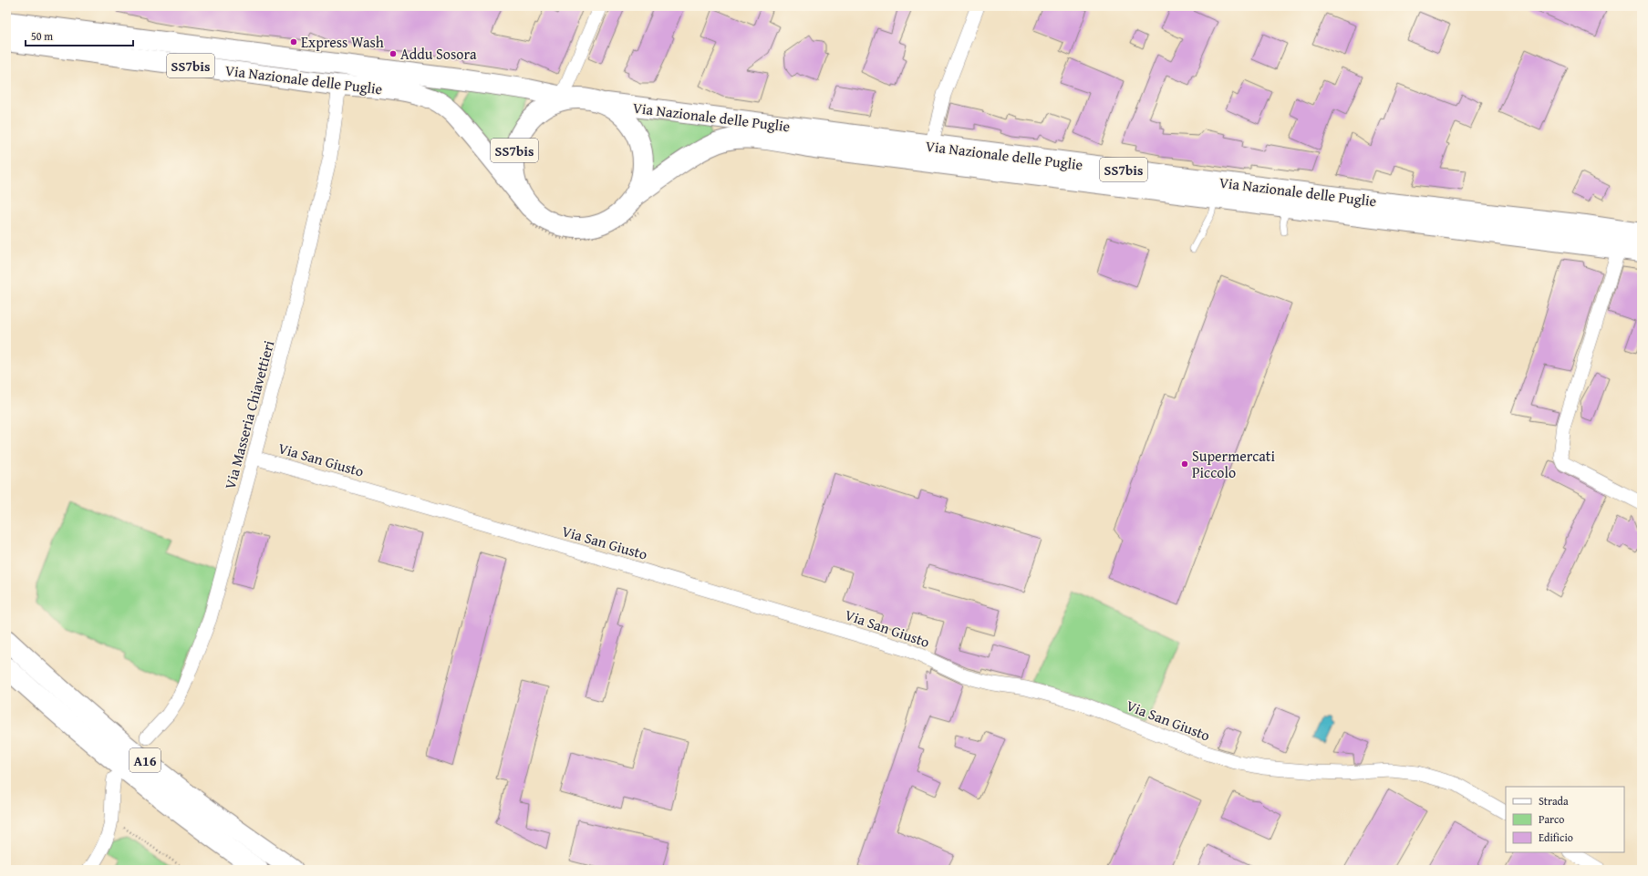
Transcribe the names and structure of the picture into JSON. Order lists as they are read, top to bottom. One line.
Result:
{"streets":{"main road":["SS7bis","Via Nazionale delle Puglie","A16"],"street":["Via Masseria Chiavettieri","Via San Giusto"]},"crossings":[["Via Nazionale delle Puglie","Via Masseria Chiavettieri"],["Via Masseria Chiavettieri","Via San Giusto"]],"places":["Express Wash","Addu Sosora","Supermercati Piccolo"],"legend":["Strada","Parco","Edificio"],"scale_bar":"50 m"}
